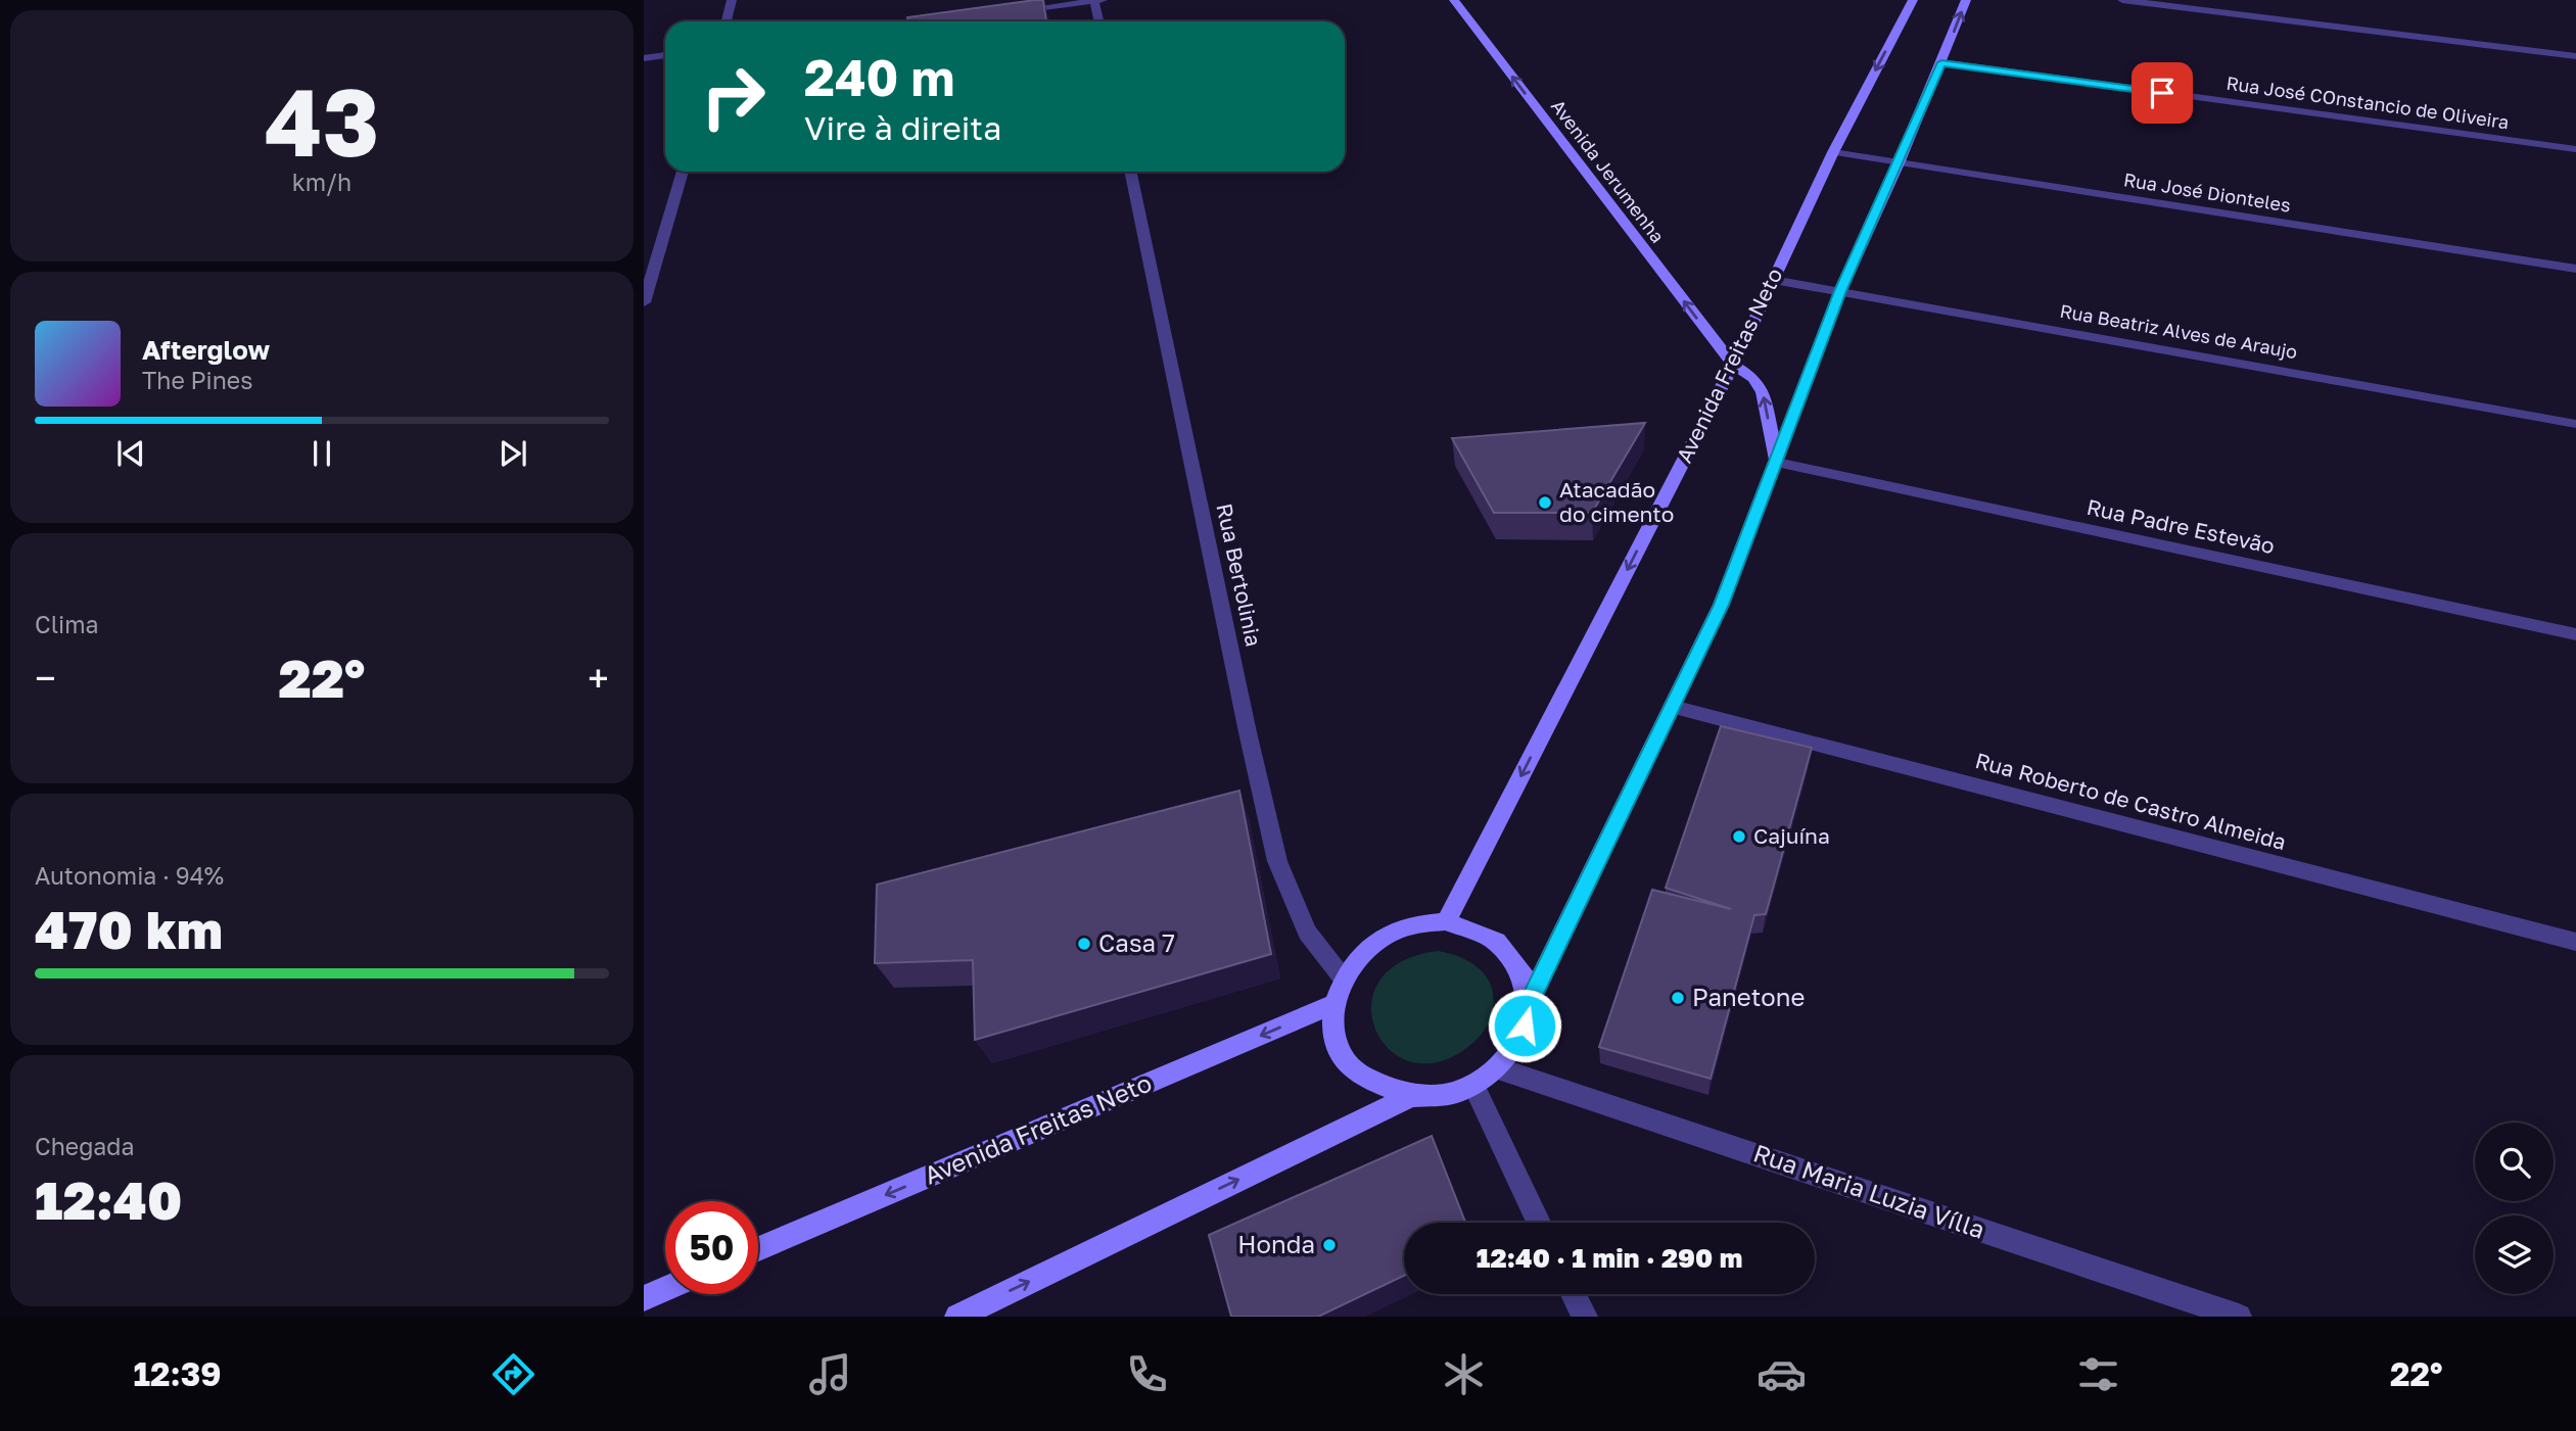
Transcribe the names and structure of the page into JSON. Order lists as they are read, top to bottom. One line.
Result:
{"streets":{"main road":["Avenida Jerumenha","Avenida Freitas Neto"],"street":["Rua José COnstancio de Oliveira","Rua José Dionteles","Rua Beatriz Alves de Araujo","Rua Padre Estevão","Rua Bertolinia","Rua Roberto de Castro Almeida","Rua Maria Luzia Vílla"]},"crossings":[["Avenida Jerumenha","Avenida Freitas Neto"],["Avenida Jerumenha","Rua Padre Estevão"],["Rua José Dionteles","Avenida Freitas Neto"],["Rua Beatriz Alves de Araujo","Avenida Freitas Neto"],["Avenida Freitas Neto","Rua Bertolinia"],["Avenida Freitas Neto","Rua Maria Luzia Vílla"],["Rua Bertolinia","Rua Maria Luzia Vílla"]],"one_way":["Avenida Jerumenha"],"places":["Atacadão do cimento","Cajuína","Casa 7","Panetone","Honda"],"page":{"tile":[["43","km/h"],"Clima",["Autonomia · 94%","470 km"],["Chegada","12:40"]],"turn":["240 m","Vire à direita"],"song":["Afterglow","The Pines"],"heat":["−","22°","+"],"limit":"50","trip":"12:40 · 1 min · 290 m","tabs":["12:39","22°"]}}
